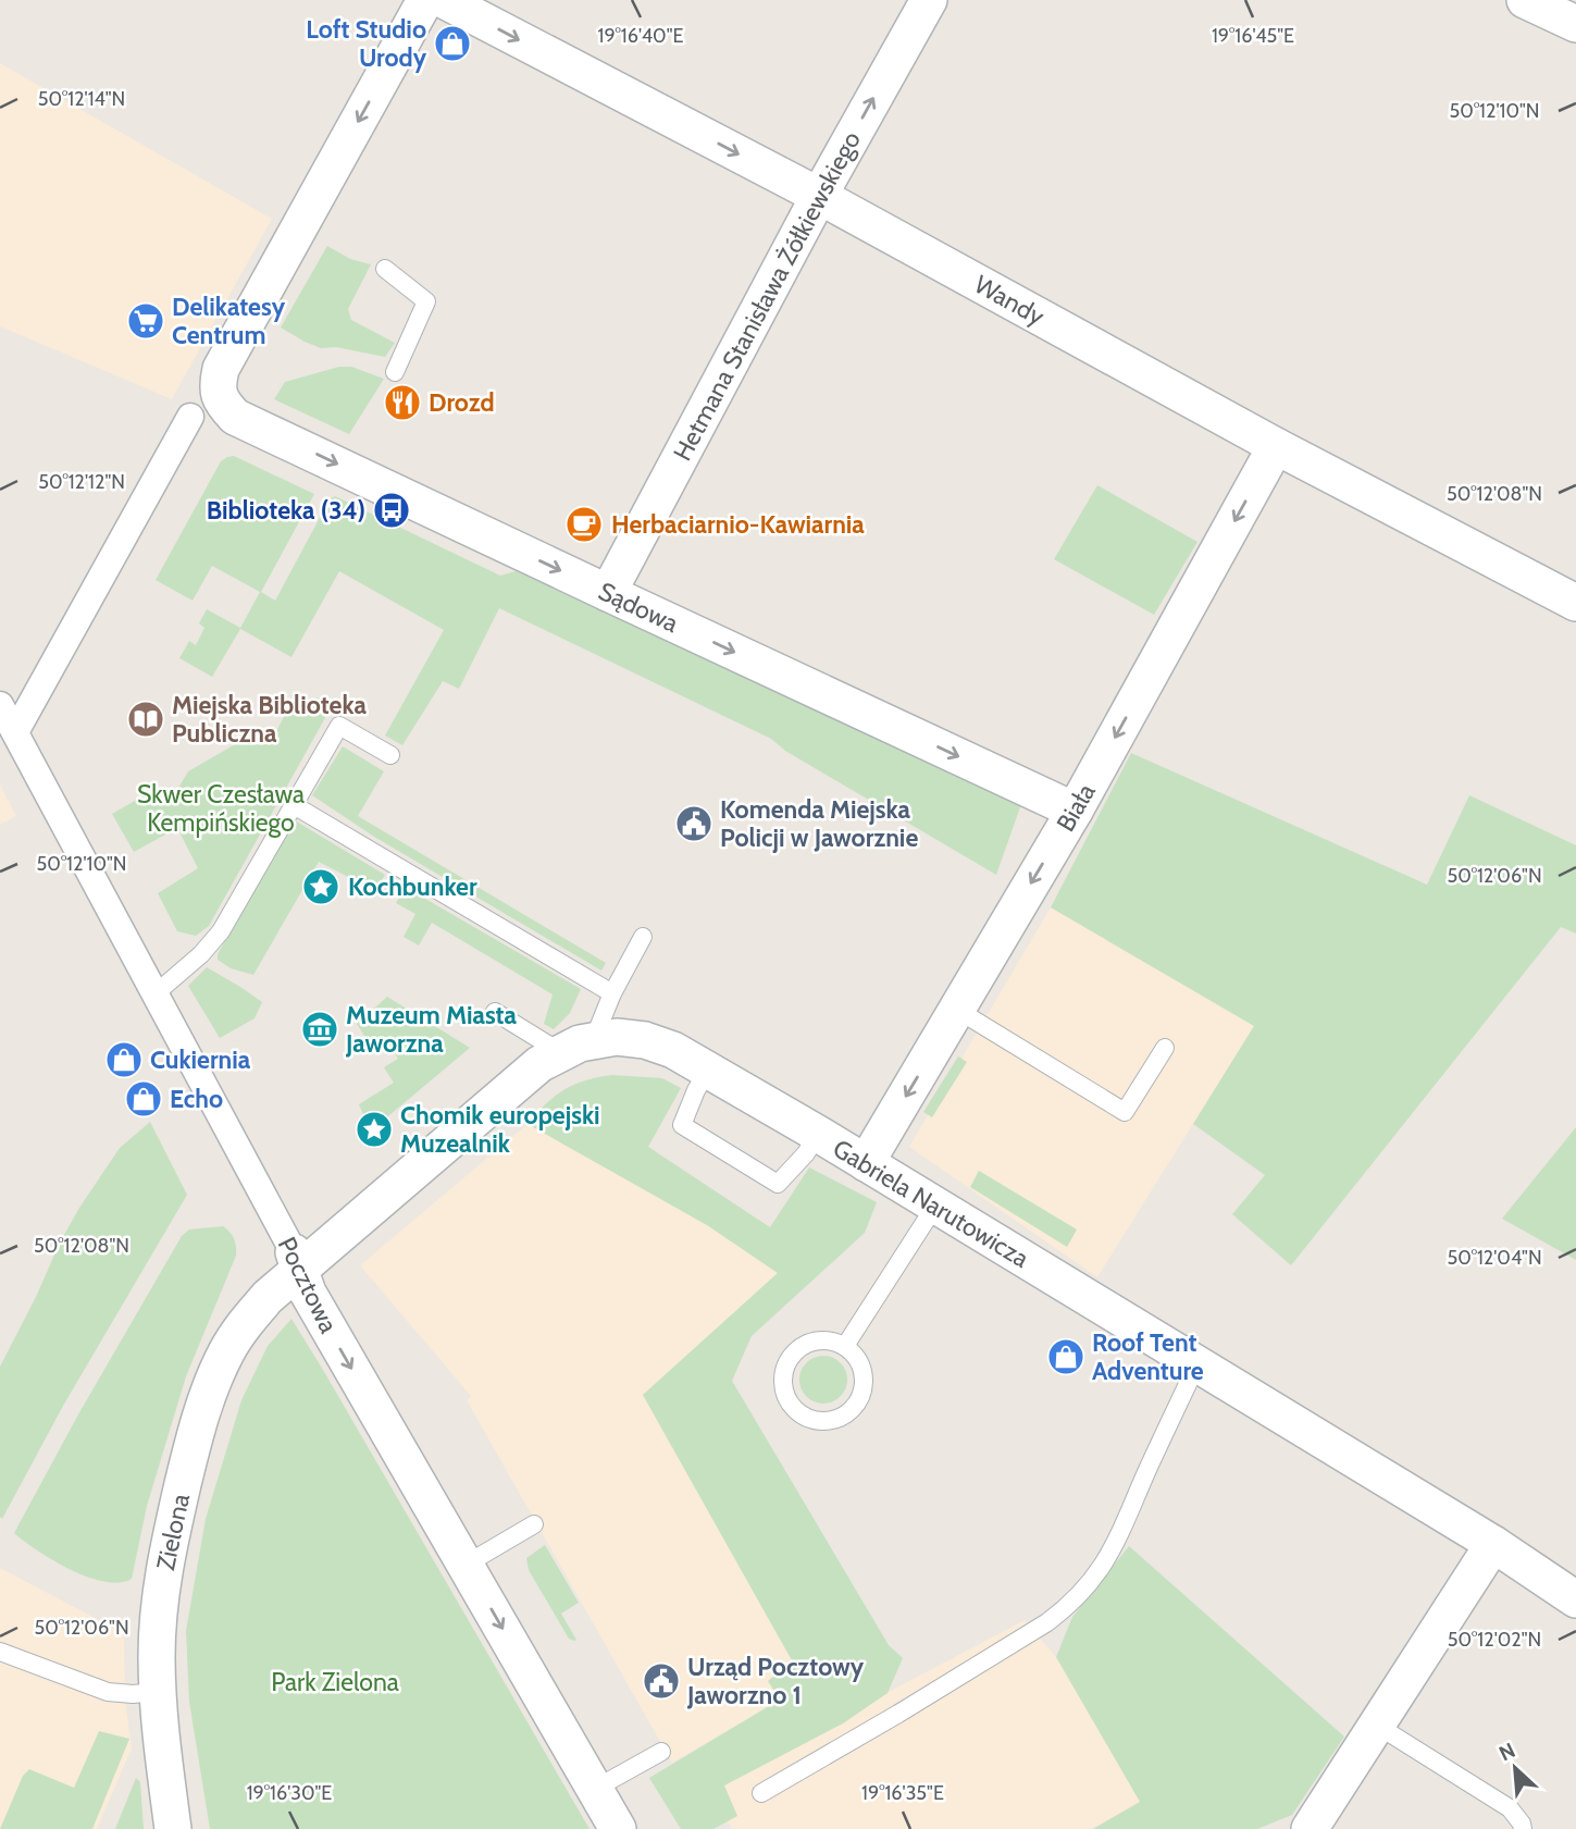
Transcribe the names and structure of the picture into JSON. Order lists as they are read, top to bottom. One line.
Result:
{"streets":{"street":["Hetmana Stanisława Żółkiewskiego","Wandy","Sądowa","Biała","Gabriela Narutowicza","Pocztowa","Zielona"]},"crossings":[["Hetmana Stanisława Żółkiewskiego","Wandy"],["Hetmana Stanisława Żółkiewskiego","Sądowa"],["Wandy","Biała"],["Sądowa","Biała"],["Biała","Gabriela Narutowicza"],["Gabriela Narutowicza","Pocztowa"],["Gabriela Narutowicza","Zielona"],["Pocztowa","Zielona"]],"one_way":["Sądowa","Biała","Pocztowa"],"parks":["Skwer Czesława Kempińskiego","Park Zielona"],"places":{"shop":["Loft Studio Urody","Cukiernia","Echo","Roof Tent Adventure"],"supermarket":["Delikatesy Centrum"],"restaurant":["Drozd"],"bus stop":["Biblioteka (34)"],"cafe":["Herbaciarnio-Kawiarnia"],"library":["Miejska Biblioteka Publiczna"],"public building":["Komenda Miejska Policji w Jaworznie","Urząd Pocztowy Jaworzno 1"],"place":["Kochbunker","Chomik europejski Muzealnik"],"museum":["Muzeum Miasta Jaworzna"]},"north":"top left","coordinates":["19°16'40\"E","19°16'45\"E","50°12'14\"N","50°12'10\"N","50°12'12\"N","50°12'08\"N","50°12'06\"N","50°12'04\"N","50°12'02\"N","19°16'30\"E","19°16'35\"E"]}
